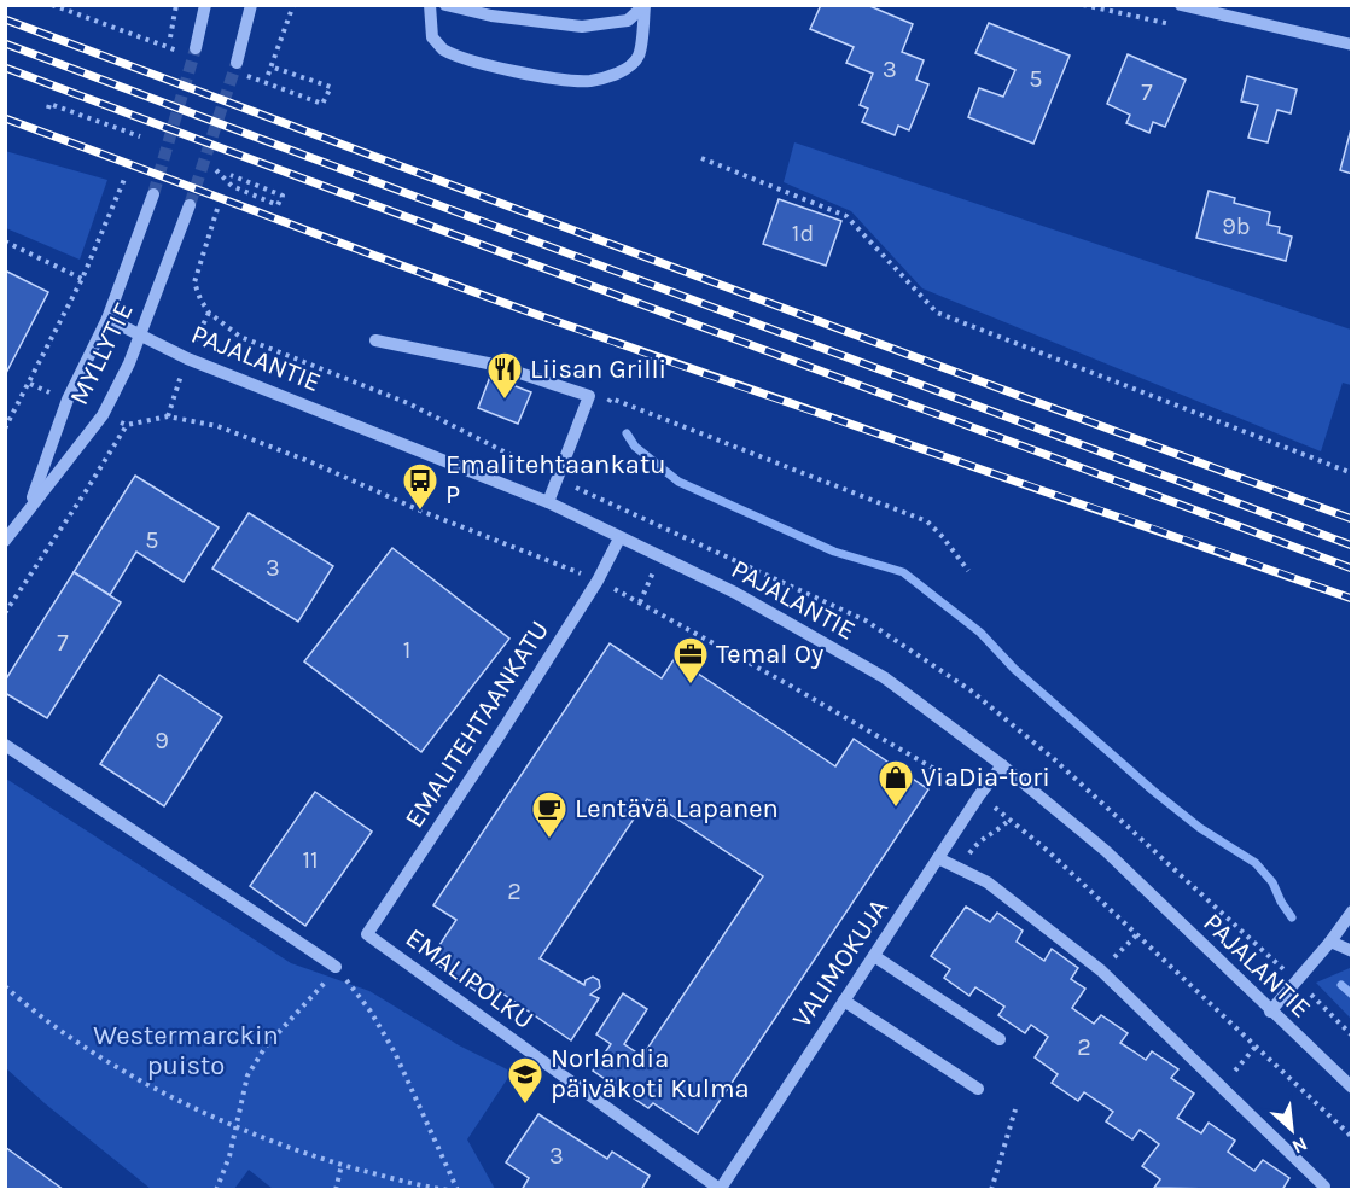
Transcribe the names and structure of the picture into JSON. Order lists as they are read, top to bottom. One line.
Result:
{"streets":{"street":["MYLLYTIE","PAJALANTIE","EMALITEHTAANKATU","VALIMOKUJA","EMALIPOLKU"]},"crossings":[["MYLLYTIE","PAJALANTIE"],["PAJALANTIE","EMALITEHTAANKATU"],["PAJALANTIE","VALIMOKUJA"],["EMALITEHTAANKATU","EMALIPOLKU"],["VALIMOKUJA","EMALIPOLKU"]],"parks":["Westermarckin puisto"],"places":{"restaurant":["Liisan Grilli"],"bus stop":["Emalitehtaankatu P"],"office":["Temal Oy"],"shop":["ViaDia-tori"],"cafe":["Lentävä Lapanen"],"school or university":["Norlandia päiväkoti Kulma"]},"house_numbers":["3","5","7","9b","1d","5","3","7","1","9","11","2","2","3"],"north":"bottom right"}
